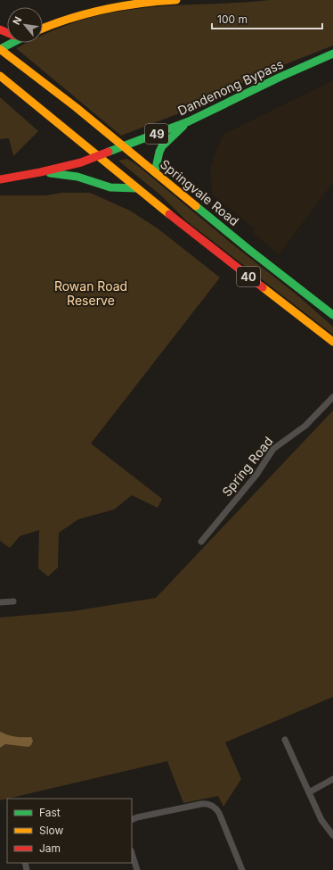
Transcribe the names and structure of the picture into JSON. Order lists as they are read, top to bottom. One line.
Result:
{"streets":{"highway":["Dandenong Bypass","49","Springvale Road","40"],"street":["Spring Road"]},"crossings":[["Dandenong Bypass","49"],["Dandenong Bypass","Springvale Road"],["Dandenong Bypass","40"],["49","40"]],"parks":["Rowan Road Reserve"],"legend":["Fast","Slow","Jam"],"scale_bar":"100 m","north":"top left"}
